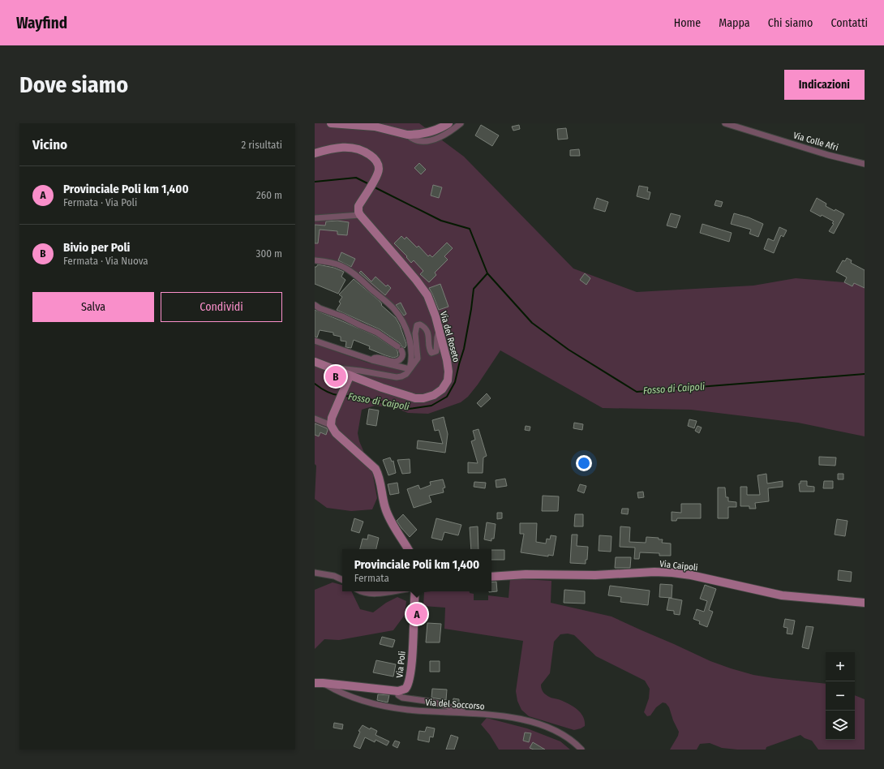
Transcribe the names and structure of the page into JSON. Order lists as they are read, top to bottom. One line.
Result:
{"streets":{"street":["Via Colle Afri","Via del Roseto","Via Caipoli","Via Poli","Via del Soccorso"]},"crossings":[["Via Poli","Via del Soccorso"]],"water":["Fosso di Caipoli"],"page":{"header":"Wayfind","nav":["Home","Mappa","Chi siamo","Contatti"],"buttons":["Indicazioni",["Salva","Condividi"]],"title":"Dove siamo","heading":["Vicino","2 risultati"],"list":[{"mark":"A","name":"Provinciale Poli km 1,400","note":"Fermata · Via Poli","value":"260 m"},{"mark":"B","name":"Bivio per Poli","note":"Fermata · Via Nuova","value":"300 m"}],"pins":["B","A"],"popup":["Provinciale Poli km 1,400","Fermata"],"map_buttons":["+","−"]}}
